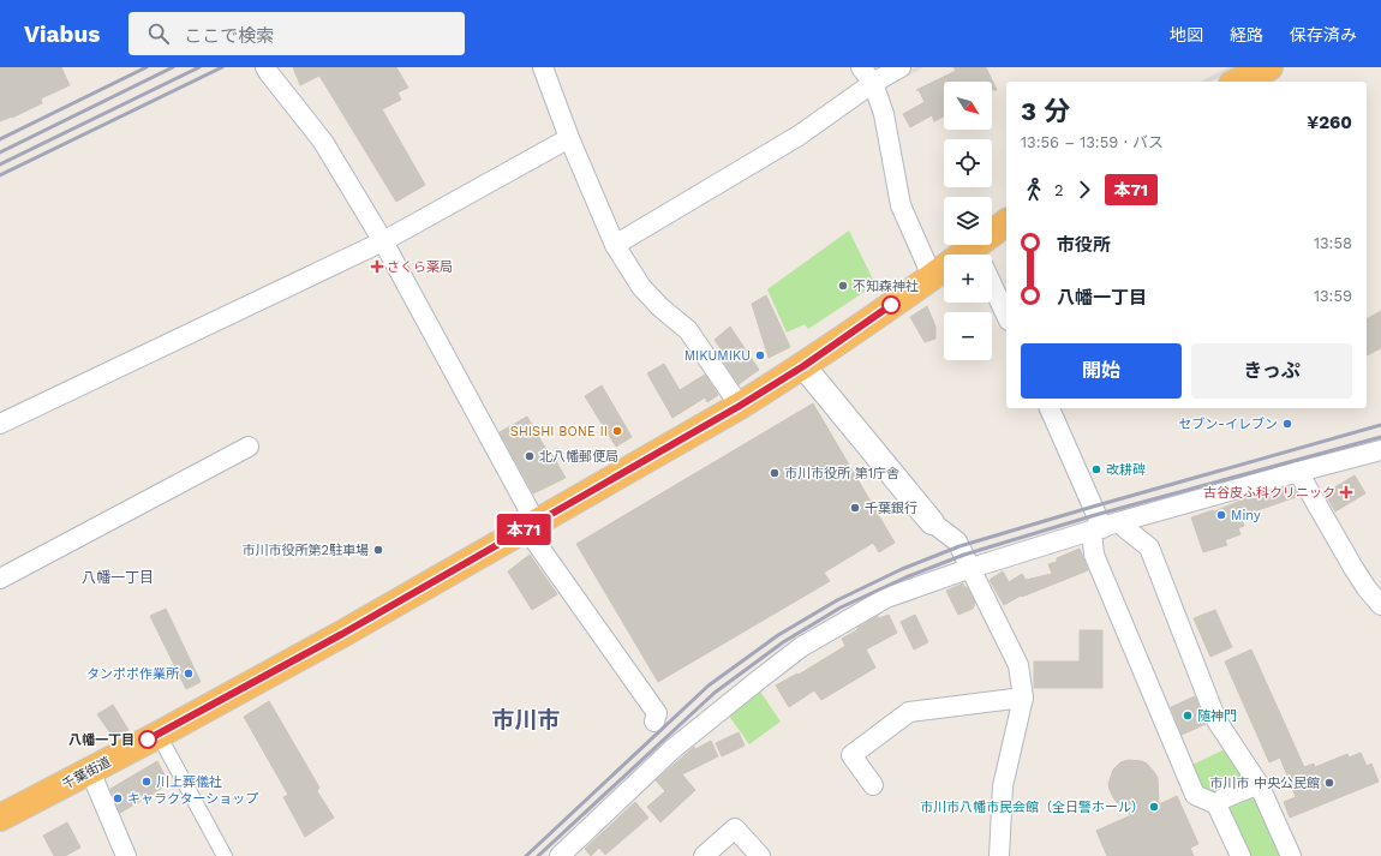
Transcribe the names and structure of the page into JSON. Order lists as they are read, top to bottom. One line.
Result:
{"streets":{"highway":["千葉街道"]},"districts":["八幡一丁目","市川市"],"places":{"health":["さくら薬局","古谷皮ふ科クリニック"],"other":["不知森神社","MIKUMIKU","セブン-イレブン","SHISHI BONE II","北八幡郵便局","改耕碑","市川市役所 第1庁舎","千葉銀行","Miny","市川市役所第2駐車場","タンポポ作業所","随神門","八幡一丁目","川上葬儀社","市川市 中央公民館","キャラクターショップ","市川市八幡市民会館（全日警ホール）"]},"lines":["bus line 本71"],"north":"bottom right","page":{"header":"Viabus","search":"ここで検索","nav":["地図","経路","保存済み"],"on_map":"本71","map_buttons":["+","−"],"heading":["3 分","13:56 – 13:59 · バス","¥260"],"legs":["2","本71"],"list":[{"name":"市役所","value":"13:58"},{"name":"八幡一丁目","value":"13:59"}],"buttons":["開始","きっぷ"]}}
